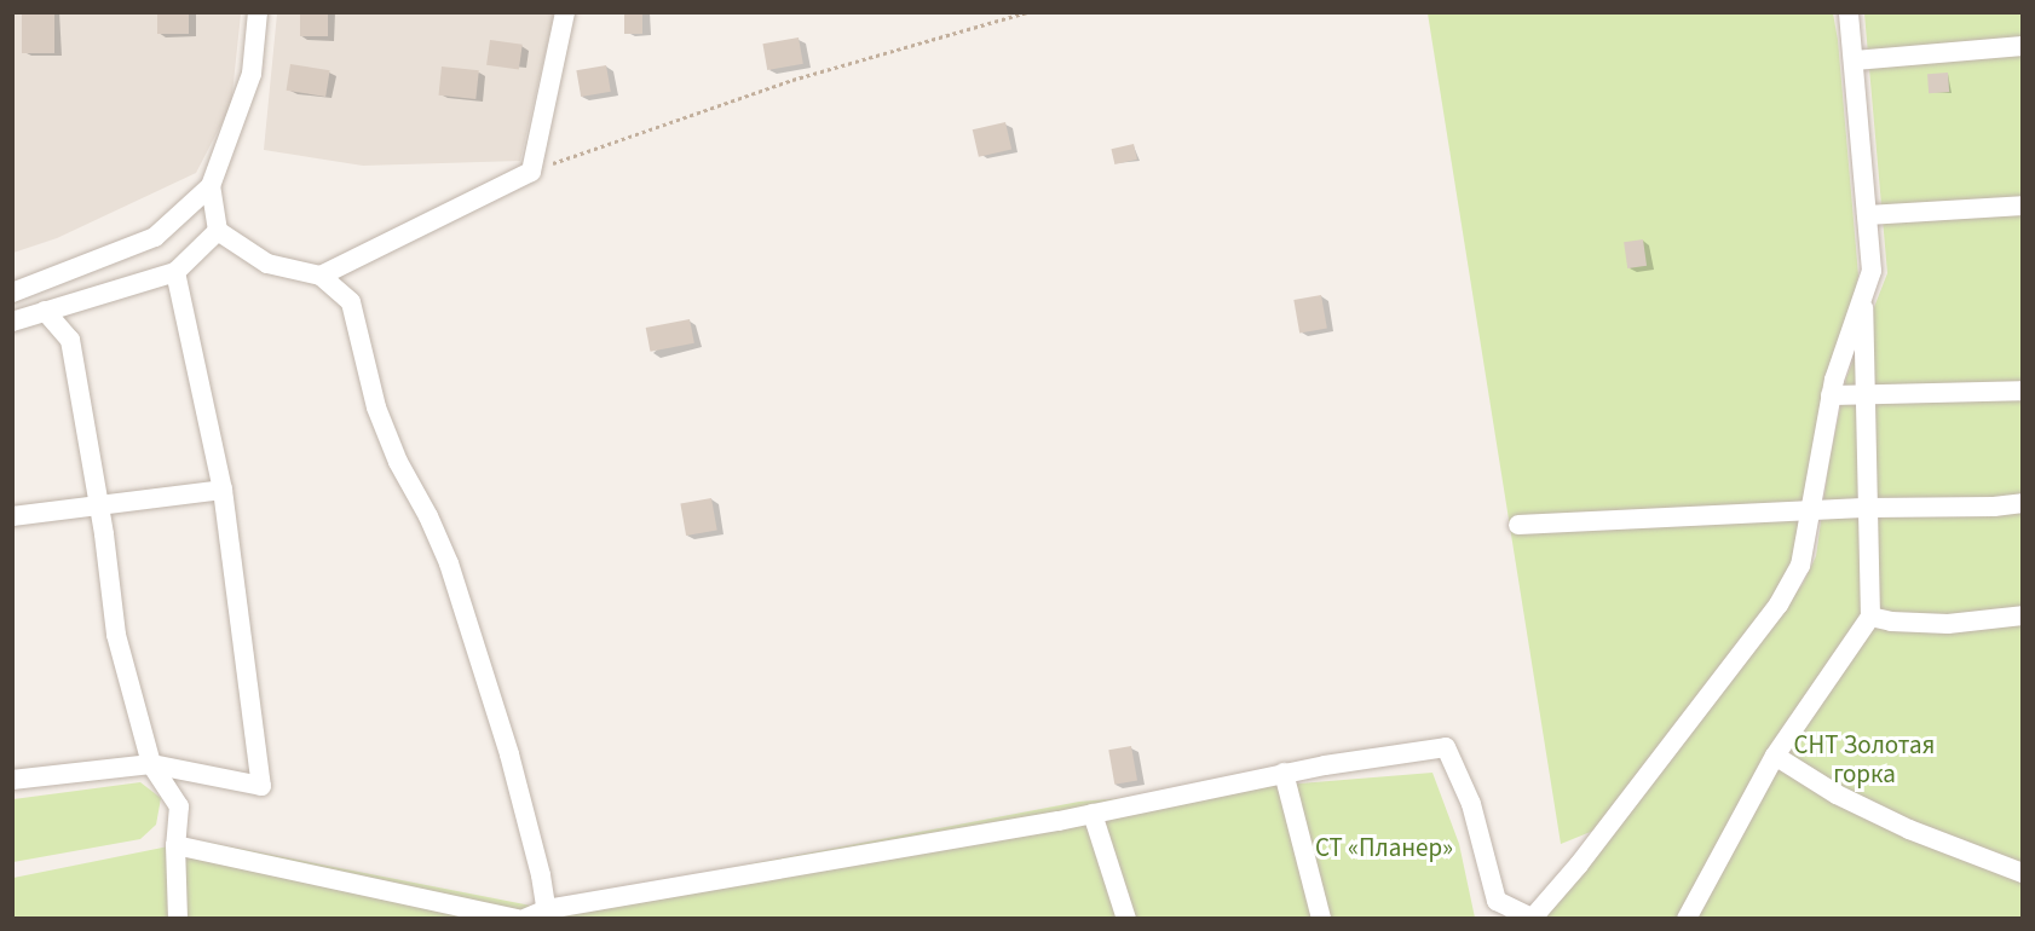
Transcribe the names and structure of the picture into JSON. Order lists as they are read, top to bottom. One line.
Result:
{"parks":["СНТ Золотая горка","СТ «Планер»"]}
